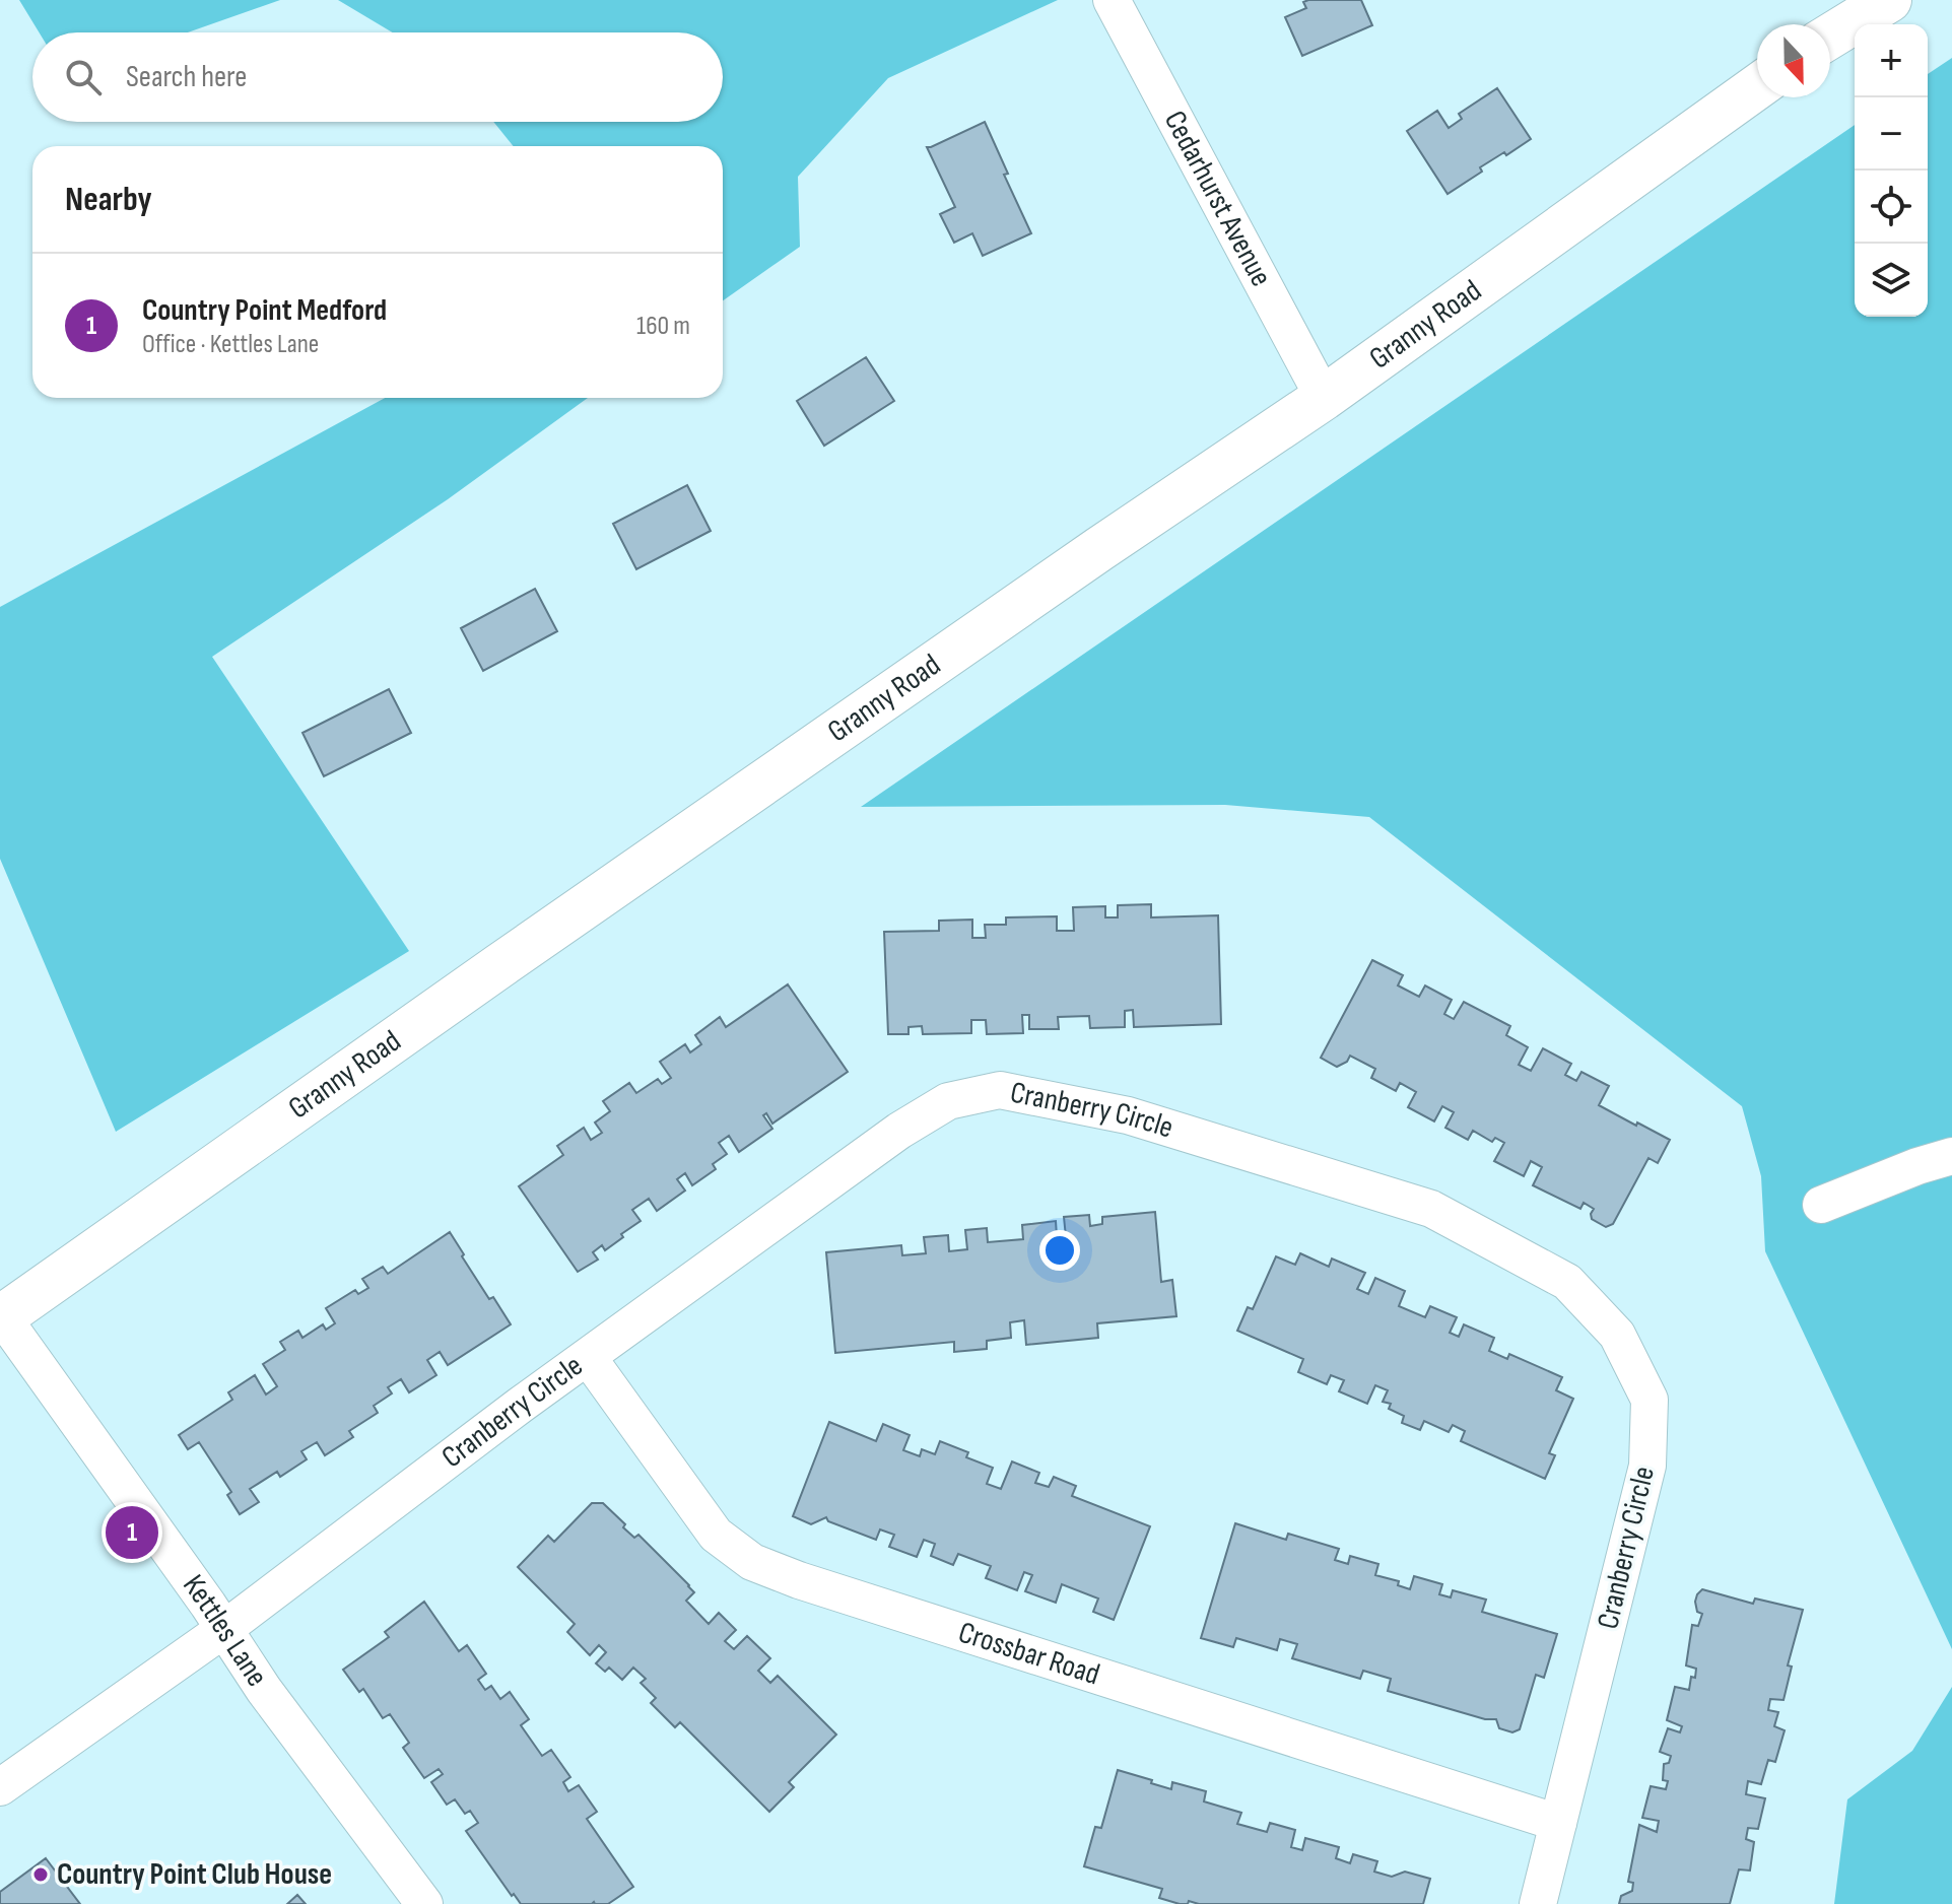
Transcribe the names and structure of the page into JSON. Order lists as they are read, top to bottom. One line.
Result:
{"streets":{"street":["Cedarhurst Avenue","Granny Road","Cranberry Circle","Kettles Lane","Crossbar Road"]},"crossings":[["Cedarhurst Avenue","Granny Road"],["Granny Road","Kettles Lane"],["Cranberry Circle","Kettles Lane"],["Cranberry Circle","Crossbar Road"]],"places":["Country Point Club House"],"north":"bottom","page":{"map_buttons":["+","−"],"search":"Search here","heading":"Nearby","list":[{"mark":"1","name":"Country Point Medford","note":"Office · Kettles Lane","value":"160 m"}],"pins":"1"}}
